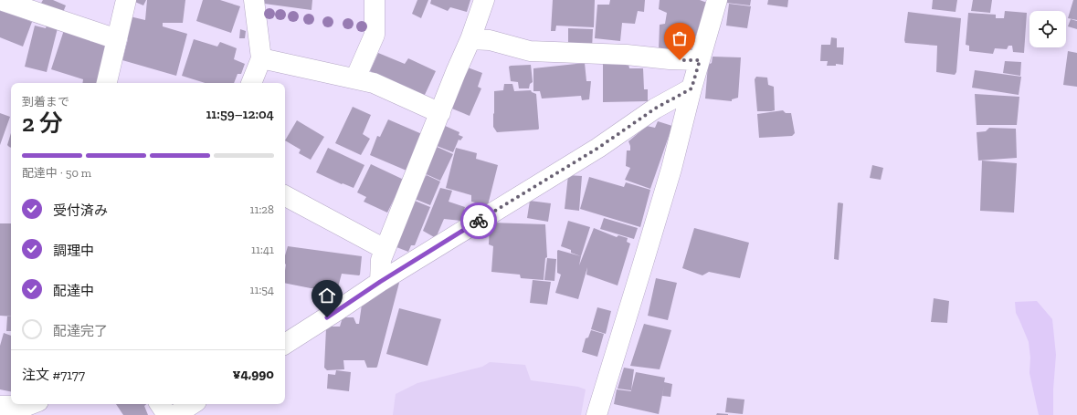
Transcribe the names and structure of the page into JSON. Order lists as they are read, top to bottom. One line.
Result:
{"page":{"heading":["2 分","到着まで","11:59–12:04"],"panel":["注文 #7177","¥4,990"],"bar":"配達中 · 50 m","list":[["受付済み","11:28"],["調理中","11:41"],["配達中","11:54"],"配達完了"]}}
